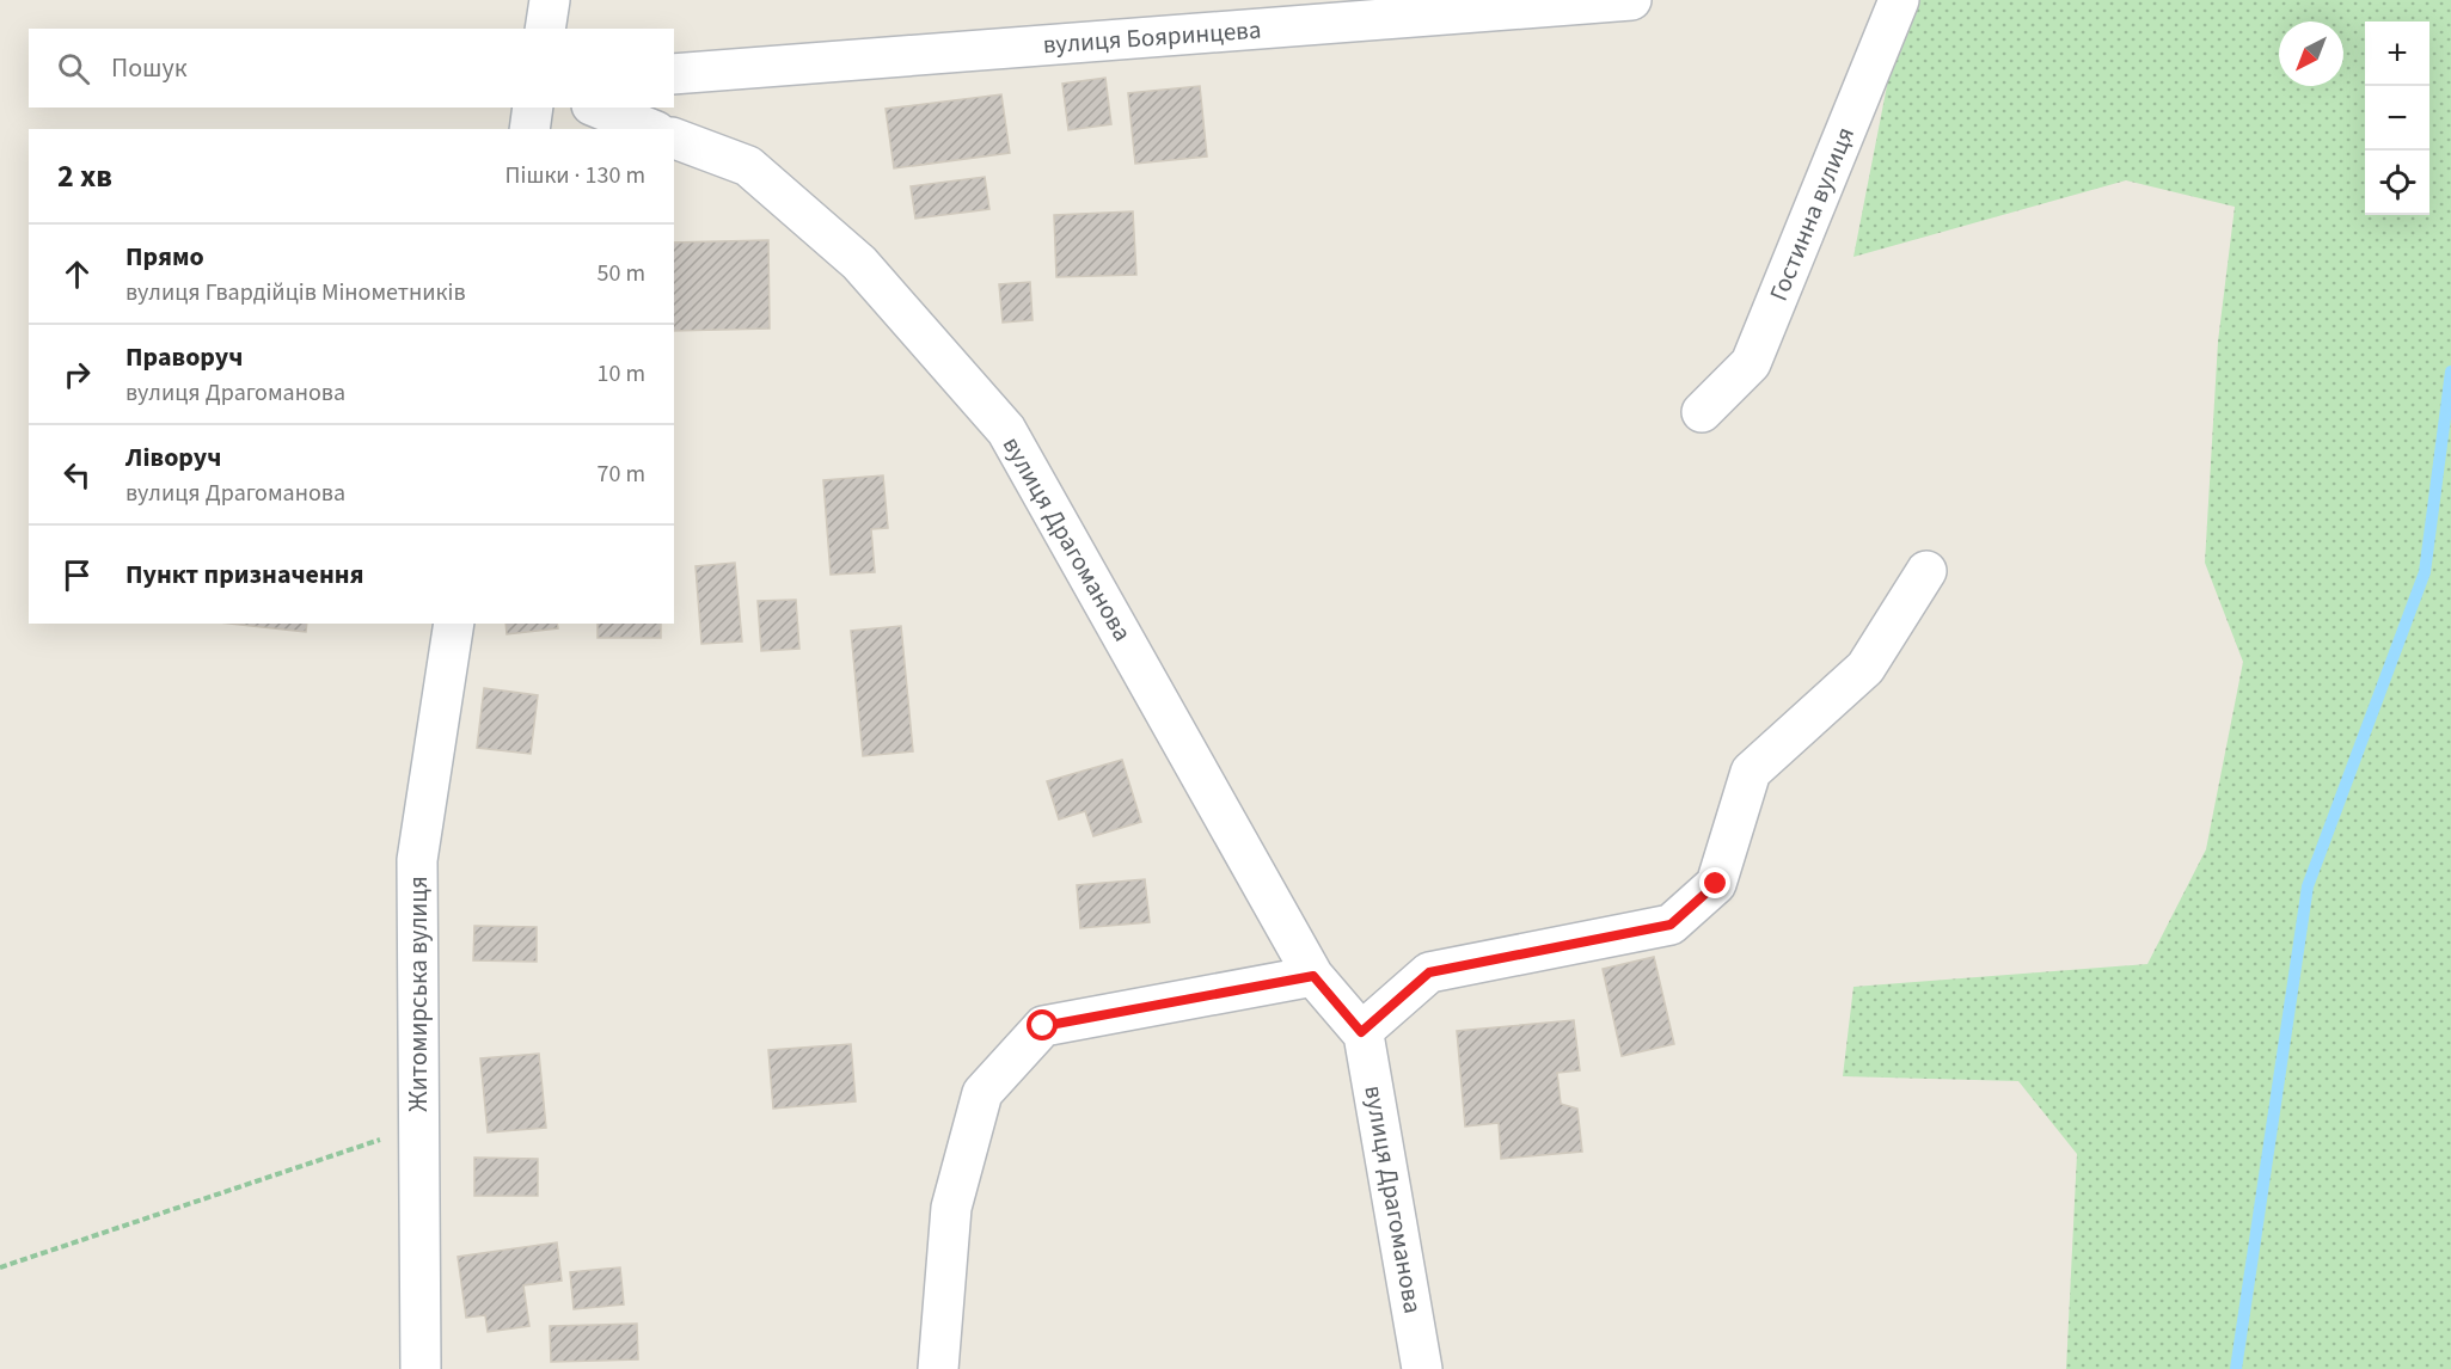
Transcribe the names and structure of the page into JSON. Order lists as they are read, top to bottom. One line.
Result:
{"streets":{"street":["вулиця Бояринцева","Гостинна вулиця","вулиця Драгоманова","Житомирська вулиця"]},"north":"bottom left","page":{"map_buttons":["+","−"],"search":"Пошук","heading":["2 хв","Пішки · 130 m"],"list":[["Прямо","вулиця Гвардійців Мінометників","50 m"],["Праворуч","вулиця Драгоманова","10 m"],["Ліворуч","вулиця Драгоманова","70 m"],"Пункт призначення"]}}
